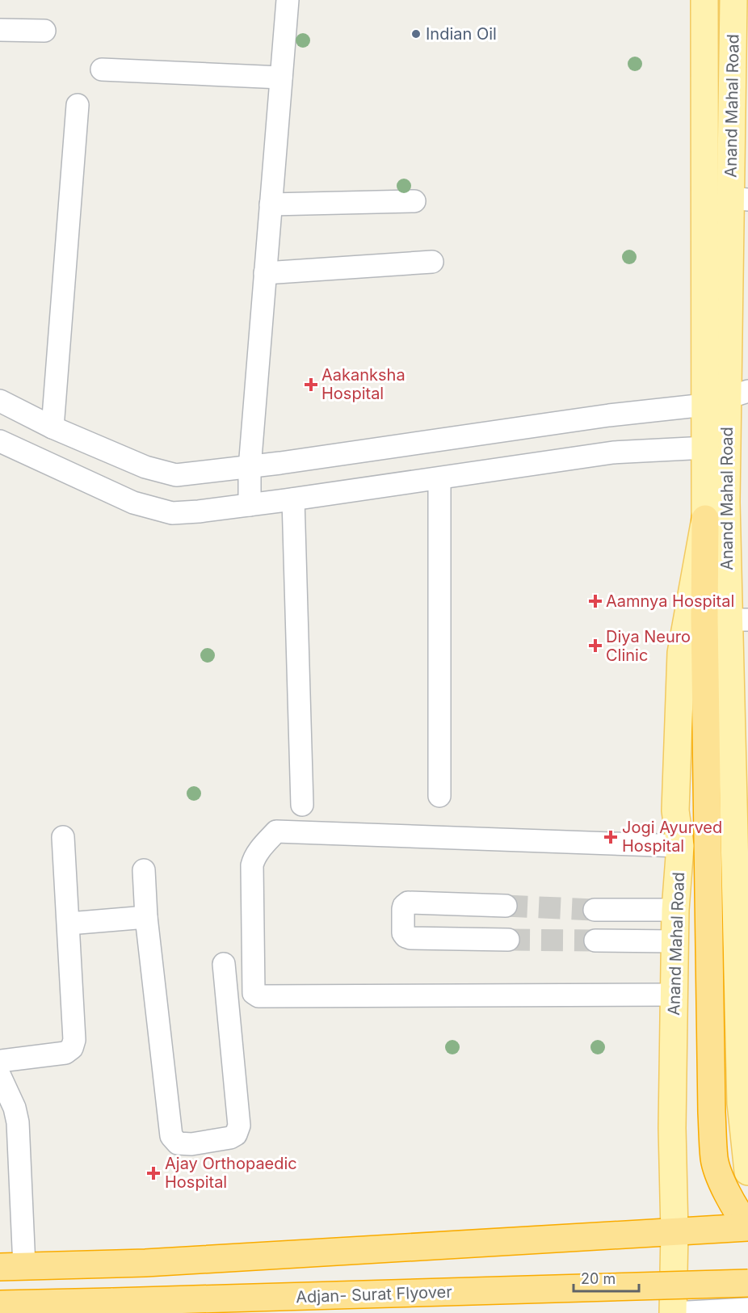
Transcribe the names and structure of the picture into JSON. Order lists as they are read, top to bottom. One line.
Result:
{"streets":{"highway":["Adjan- Surat Flyover"],"main road":["Anand Mahal Road"]},"places":{"other":["Indian Oil"],"health":["Aakanksha Hospital","Aamnya Hospital","Diya Neuro Clinic","Jogi Ayurved Hospital","Ajay Orthopaedic Hospital"]},"scale_bar":"20 m"}
